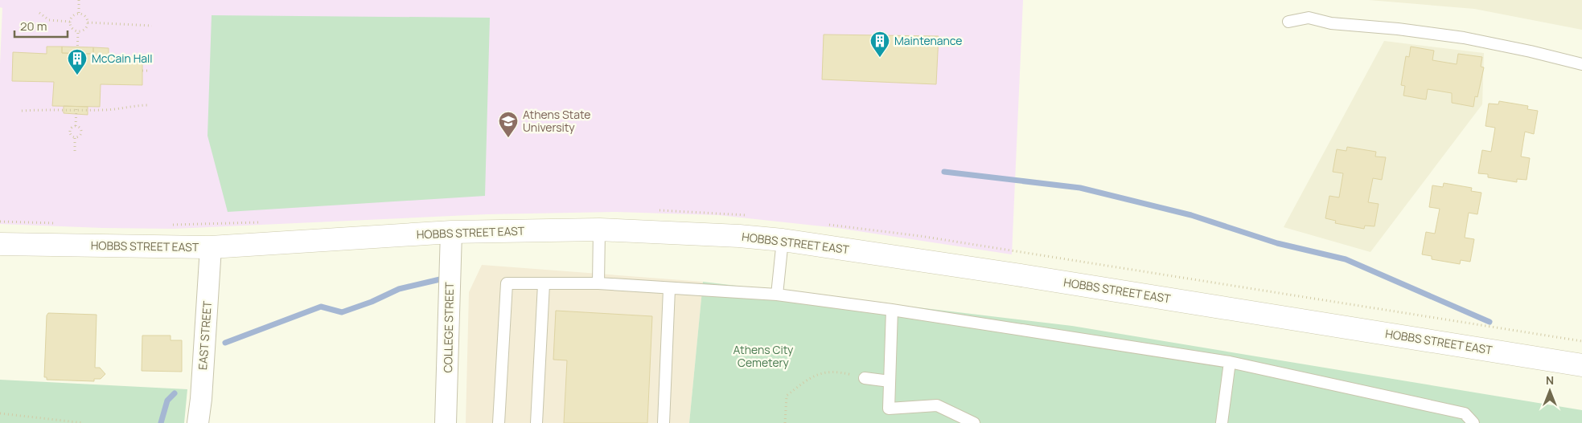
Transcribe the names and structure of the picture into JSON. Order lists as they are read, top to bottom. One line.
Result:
{"streets":{"main road":["HOBBS STREET EAST"],"street":["COLLEGE STREET","EAST STREET"]},"crossings":[["HOBBS STREET EAST","COLLEGE STREET"],["HOBBS STREET EAST","EAST STREET"]],"parks":["Athens City Cemetery"],"places":{"building":["Maintenance","McCain Hall"],"school or university":["Athens State University"]},"scale_bar":"20 m","north":"top"}
